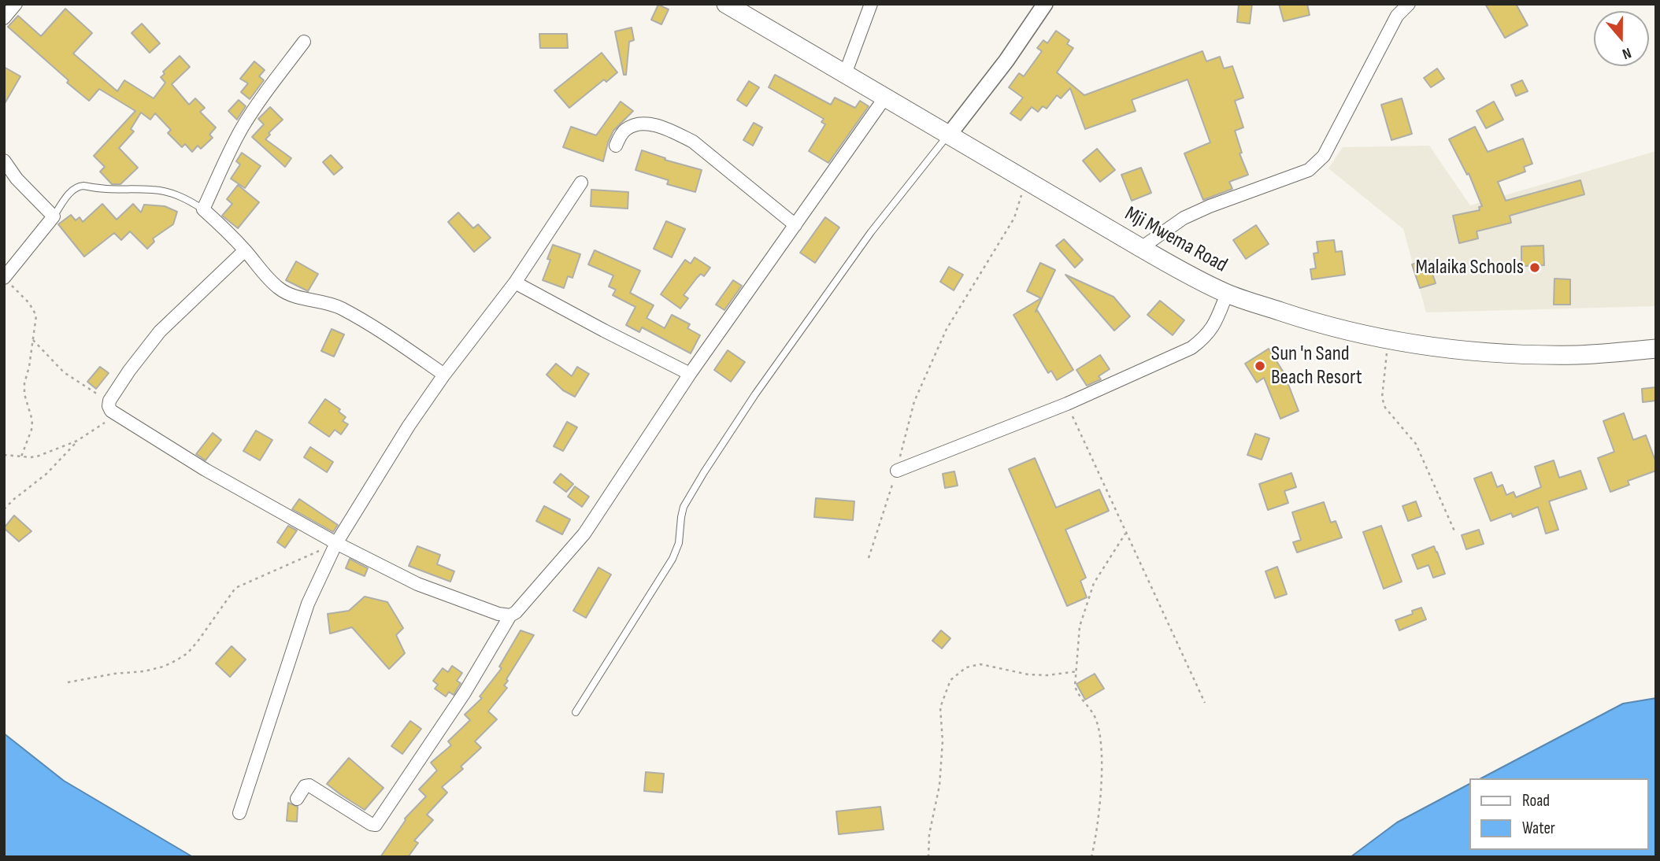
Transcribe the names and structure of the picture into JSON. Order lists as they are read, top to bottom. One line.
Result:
{"streets":{"main road":["Mji Mwema Road"]},"places":["Malaika Schools","Sun 'n Sand Beach Resort"],"legend":["Road","Water"],"north":"bottom"}
